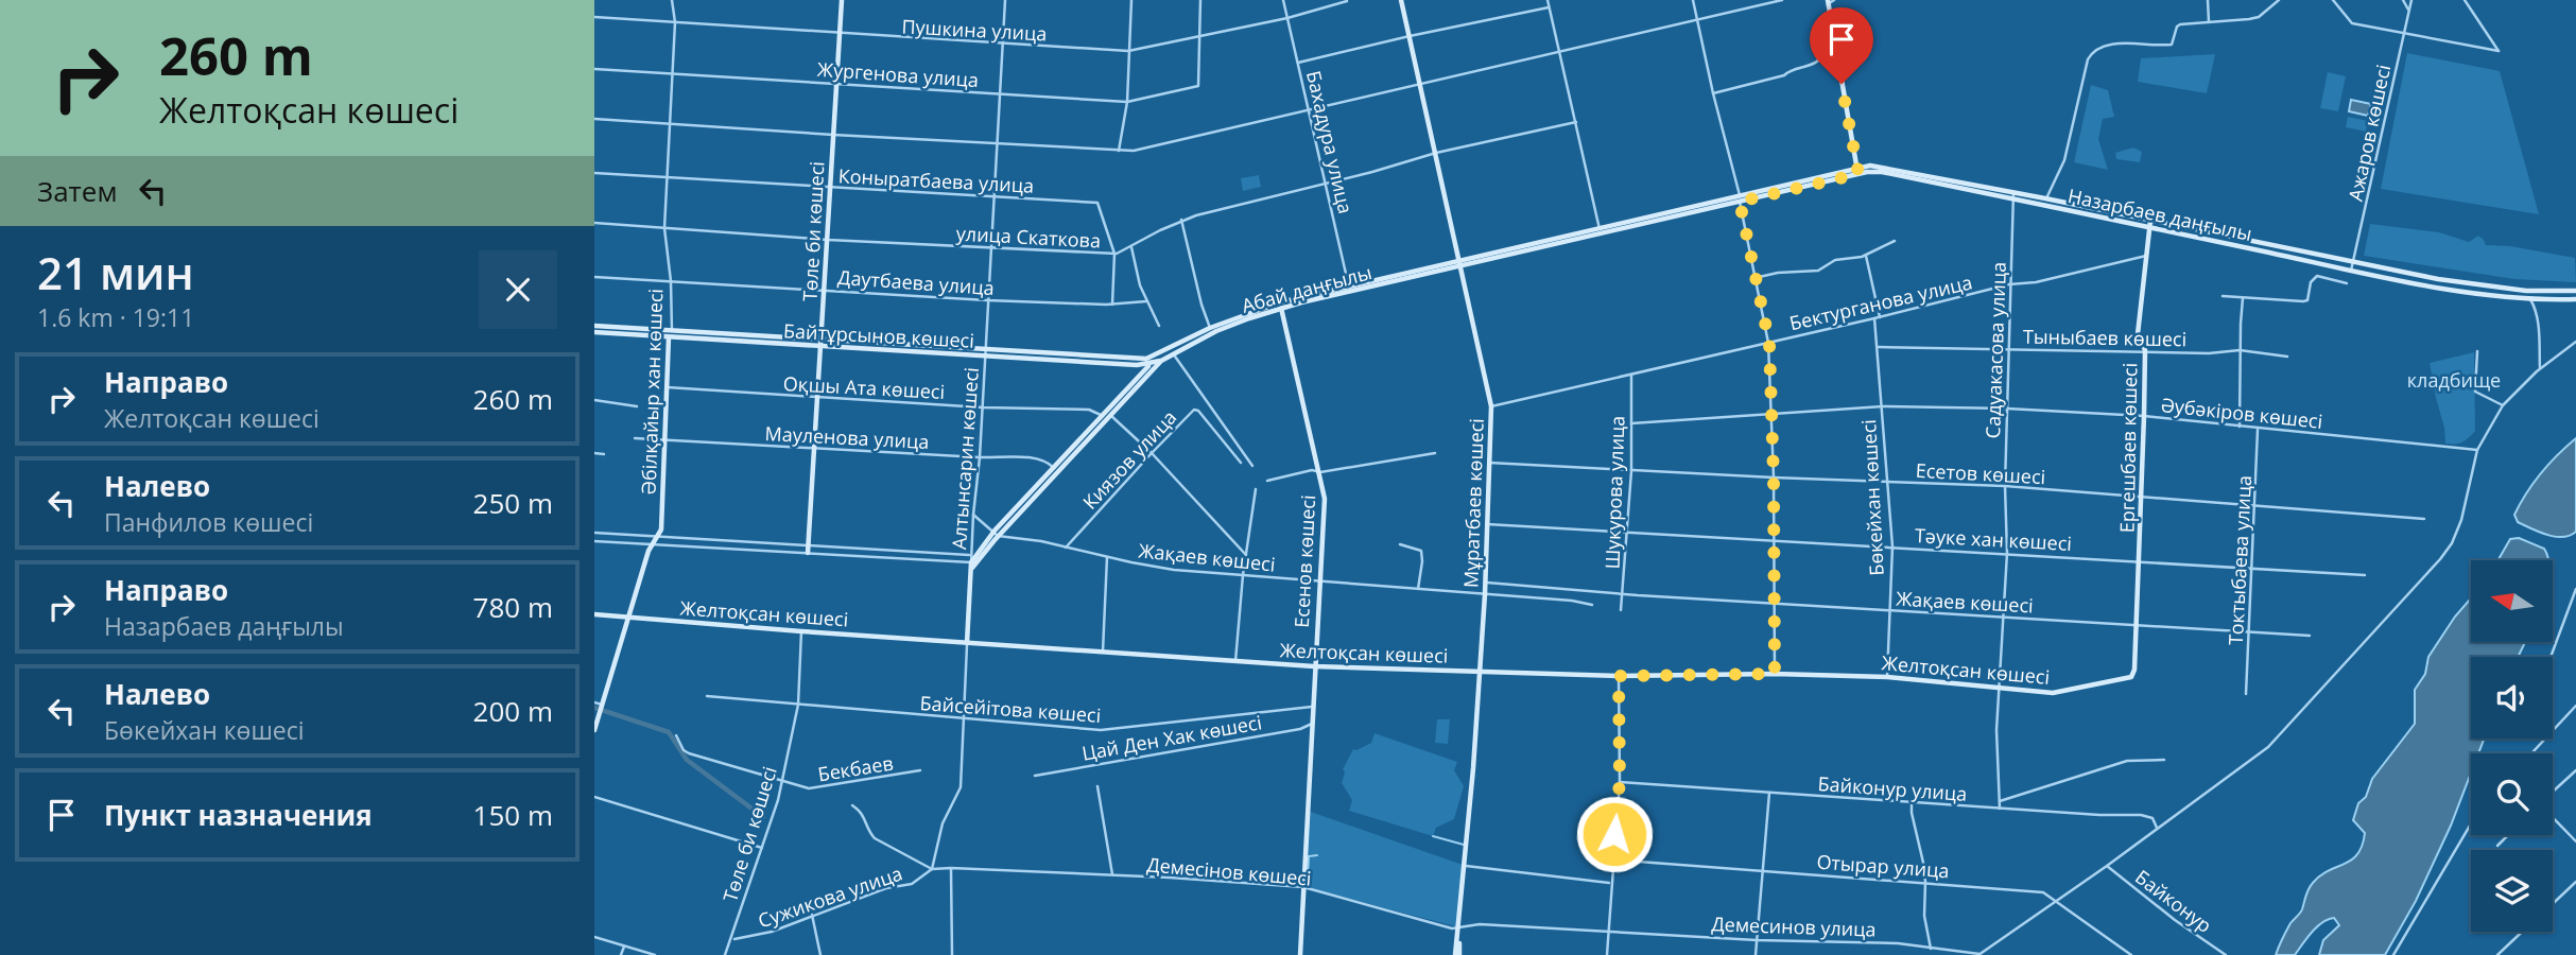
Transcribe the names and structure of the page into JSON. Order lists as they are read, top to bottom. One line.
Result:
{"streets":{"street":["Пушкина улица","Жургенова улица","Ажаров көшесі","Бахадура улица","Коныратбаева улица","Назарбаев даңғылы","Төле би көшесі","улица Скаткова","Даутбаева улица","Абай даңғылы","Бектурганова улица","Байтұрсынов көшесі","Тыныбаев көшесі","Садуакасова улица","Оқшы Ата көшесі","Әбілқайыр хан көшесі","Әубәкіров көшесі","Мауленова улица","Ергешбаев көшесі","Алтынсарин көшесі","Киязов улица","Есетов көшесі","Шукурова улица","Бөкейхан көшесі","Мұратбаев көшесі","Тәуке хан көшесі","Жақаев көшесі","Токтыбаева улица","Есенов көшесі","Желтоқсан көшесі","Байсейітова көшесі","Цай Ден Хак көшесі","Бекбаев","Байконур улица","Отырар улица","Демесінов көшесі","Сужикова улица","Байконур","Демесинов улица"]},"crossings":[["Пушкина улица","Жургенова улица"],["Пушкина улица","Бахадура улица"],["Пушкина улица","Төле би көшесі"],["Пушкина улица","Әбілқайыр хан көшесі"],["Пушкина улица","Алтынсарин көшесі"],["Жургенова улица","Төле би көшесі"],["Жургенова улица","Әбілқайыр хан көшесі"],["Жургенова улица","Алтынсарин көшесі"],["Ажаров көшесі","Назарбаев даңғылы"],["Бахадура улица","улица Скаткова"],["Бахадура улица","Абай даңғылы"],["Коныратбаева улица","Төле би көшесі"],["Коныратбаева улица","улица Скаткова"],["Коныратбаева улица","Әбілқайыр хан көшесі"],["Коныратбаева улица","Алтынсарин көшесі"],["Назарбаев даңғылы","Абай даңғылы"],["Назарбаев даңғылы","Садуакасова улица"],["Назарбаев даңғылы","Ергешбаев көшесі"],["Төле би көшесі","улица Скаткова"],["Төле би көшесі","Даутбаева улица"],["Төле би көшесі","Байтұрсынов көшесі"],["Төле би көшесі","Оқшы Ата көшесі"],["Төле би көшесі","Мауленова улица"],["Төле би көшесі","Желтоқсан көшесі"],["Төле би көшесі","Байсейітова көшесі"],["Төле би көшесі","Бекбаев"],["Төле би көшесі","Сужикова улица"],["улица Скаткова","Әбілқайыр хан көшесі"],["улица Скаткова","Алтынсарин көшесі"],["улица Скаткова","Мұратбаев көшесі"],["Даутбаева улица","Әбілқайыр хан көшесі"],["Даутбаева улица","Алтынсарин көшесі"],["Абай даңғылы","Байтұрсынов көшесі"],["Абай даңғылы","Оқшы Ата көшесі"],["Абай даңғылы","Мауленова улица"],["Абай даңғылы","Алтынсарин көшесі"],["Абай даңғылы","Мұратбаев көшесі"],["Абай даңғылы","Жақаев көшесі"],["Абай даңғылы","Есенов көшесі"],["Бектурганова улица","Садуакасова улица"],["Бектурганова улица","Ергешбаев көшесі"],["Бектурганова улица","Шукурова улица"],["Бектурганова улица","Бөкейхан көшесі"],["Бектурганова улица","Мұратбаев көшесі"],["Байтұрсынов көшесі","Әбілқайыр хан көшесі"],["Байтұрсынов көшесі","Алтынсарин көшесі"],["Тыныбаев көшесі","Садуакасова улица"],["Тыныбаев көшесі","Ергешбаев көшесі"],["Тыныбаев көшесі","Бөкейхан көшесі"],["Садуакасова улица","Әубәкіров көшесі"],["Садуакасова улица","Есетов көшесі"],["Садуакасова улица","Тәуке хан көшесі"],["Садуакасова улица","Жақаев көшесі"],["Садуакасова улица","Желтоқсан көшесі"],["Садуакасова улица","Байконур улица"],["Оқшы Ата көшесі","Әбілқайыр хан көшесі"],["Оқшы Ата көшесі","Алтынсарин көшесі"],["Әбілқайыр хан көшесі","Мауленова улица"],["Әбілқайыр хан көшесі","Желтоқсан көшесі"],["Әубәкіров көшесі","Ергешбаев көшесі"],["Әубәкіров көшесі","Шукурова улица"],["Әубәкіров көшесі","Бөкейхан көшесі"],["Әубәкіров көшесі","Токтыбаева улица"],["Мауленова улица","Алтынсарин көшесі"],["Ергешбаев көшесі","Есетов көшесі"],["Ергешбаев көшесі","Тәуке хан көшесі"],["Ергешбаев көшесі","Жақаев көшесі"],["Ергешбаев көшесі","Желтоқсан көшесі"],["Киязов улица","Жақаев көшесі"],["Есетов көшесі","Шукурова улица"],["Есетов көшесі","Бөкейхан көшесі"],["Есетов көшесі","Мұратбаев көшесі"],["Есетов көшесі","Токтыбаева улица"],["Шукурова улица","Тәуке хан көшесі"],["Шукурова улица","Жақаев көшесі"],["Бөкейхан көшесі","Тәуке хан көшесі"],["Бөкейхан көшесі","Жақаев көшесі"],["Бөкейхан көшесі","Желтоқсан көшесі"],["Мұратбаев көшесі","Тәуке хан көшесі"],["Мұратбаев көшесі","Жақаев көшесі"],["Мұратбаев көшесі","Желтоқсан көшесі"],["Мұратбаев көшесі","Демесінов көшесі"],["Тәуке хан көшесі","Токтыбаева улица"],["Жақаев көшесі","Токтыбаева улица"],["Жақаев көшесі","Есенов көшесі"],["Есенов көшесі","Желтоқсан көшесі"],["Есенов көшесі","Байсейітова көшесі"],["Есенов көшесі","Цай Ден Хак көшесі"],["Есенов көшесі","Демесінов көшесі"],["Демесінов көшесі","Сужикова улица"],["Демесінов көшесі","Демесинов улица"]],"parks":["кладбище"],"north":"left","page":{"turn":["260 m","Желтоқсан көшесі"],"then":"Затем","heading":["21 мин","1.6 km · 19:11"],"list":[{"name":"Направо","note":"Желтоқсан көшесі","value":"260 m"},{"name":"Налево","note":"Панфилов көшесі","value":"250 m"},{"name":"Направо","note":"Назарбаев даңғылы","value":"780 m"},{"name":"Налево","note":"Бөкейхан көшесі","value":"200 m"},{"name":"Пункт назначения","value":"150 m"}]}}
